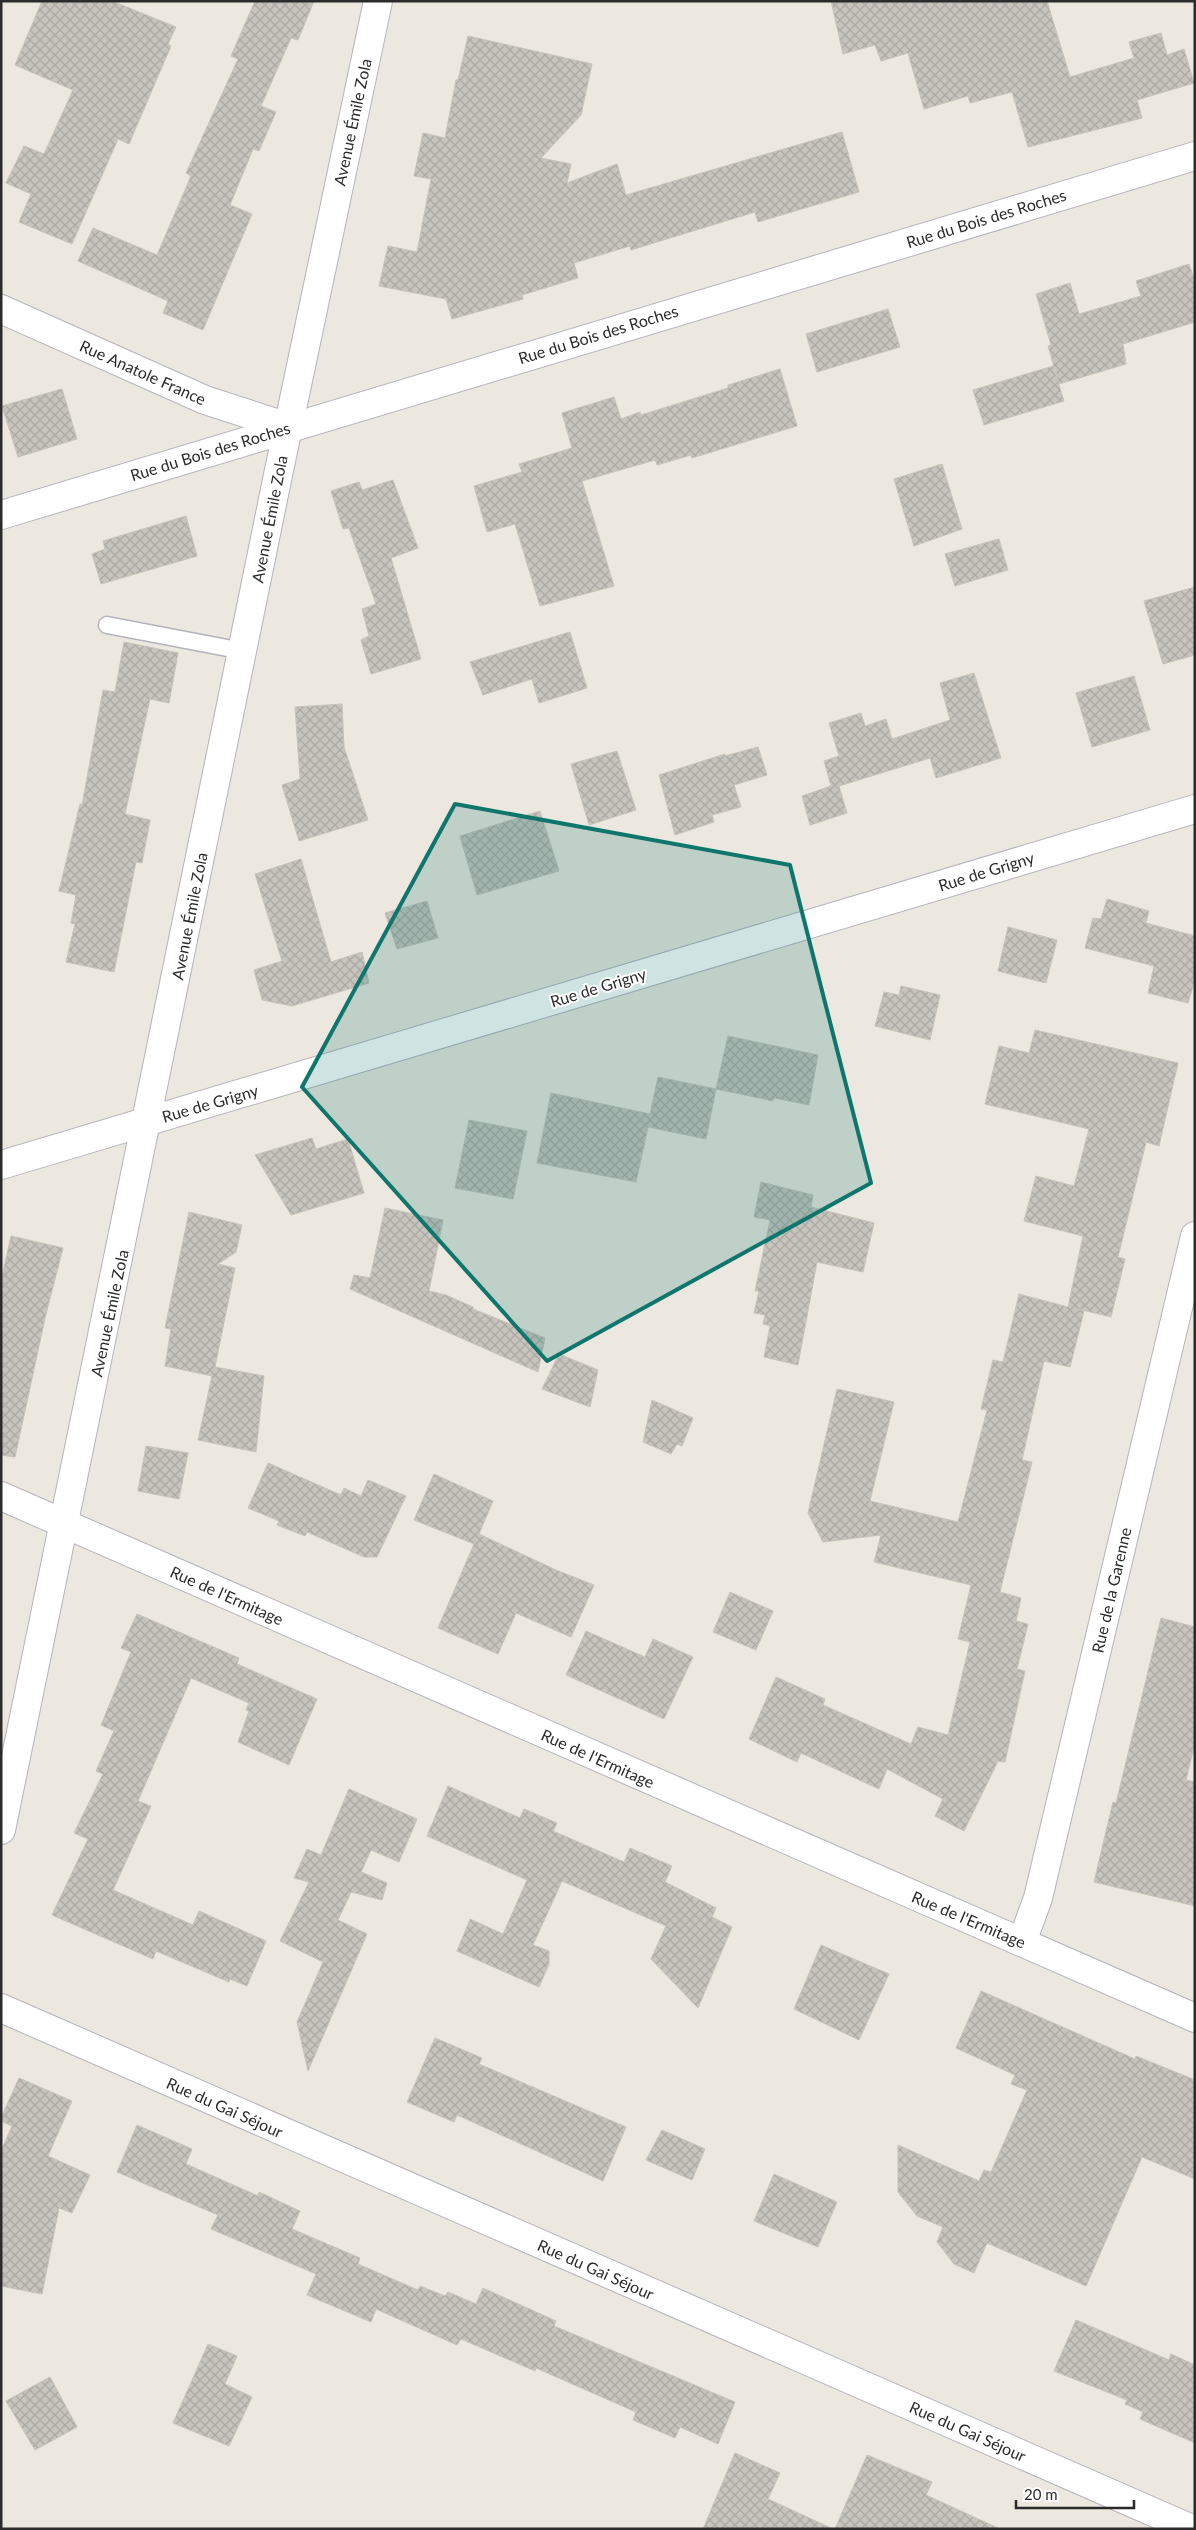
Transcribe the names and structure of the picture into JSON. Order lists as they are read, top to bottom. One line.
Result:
{"streets":{"street":["Avenue Émile Zola","Rue du Bois des Roches","Rue Anatole France","Rue de Grigny","Rue de la Garenne","Rue de l'Ermitage","Rue du Gai Séjour"]},"crossings":[["Avenue Émile Zola","Rue du Bois des Roches"],["Avenue Émile Zola","Rue Anatole France"],["Avenue Émile Zola","Rue de Grigny"],["Avenue Émile Zola","Rue de l'Ermitage"],["Rue du Bois des Roches","Rue Anatole France"],["Rue de la Garenne","Rue de l'Ermitage"]],"scale_bar":"20 m"}
